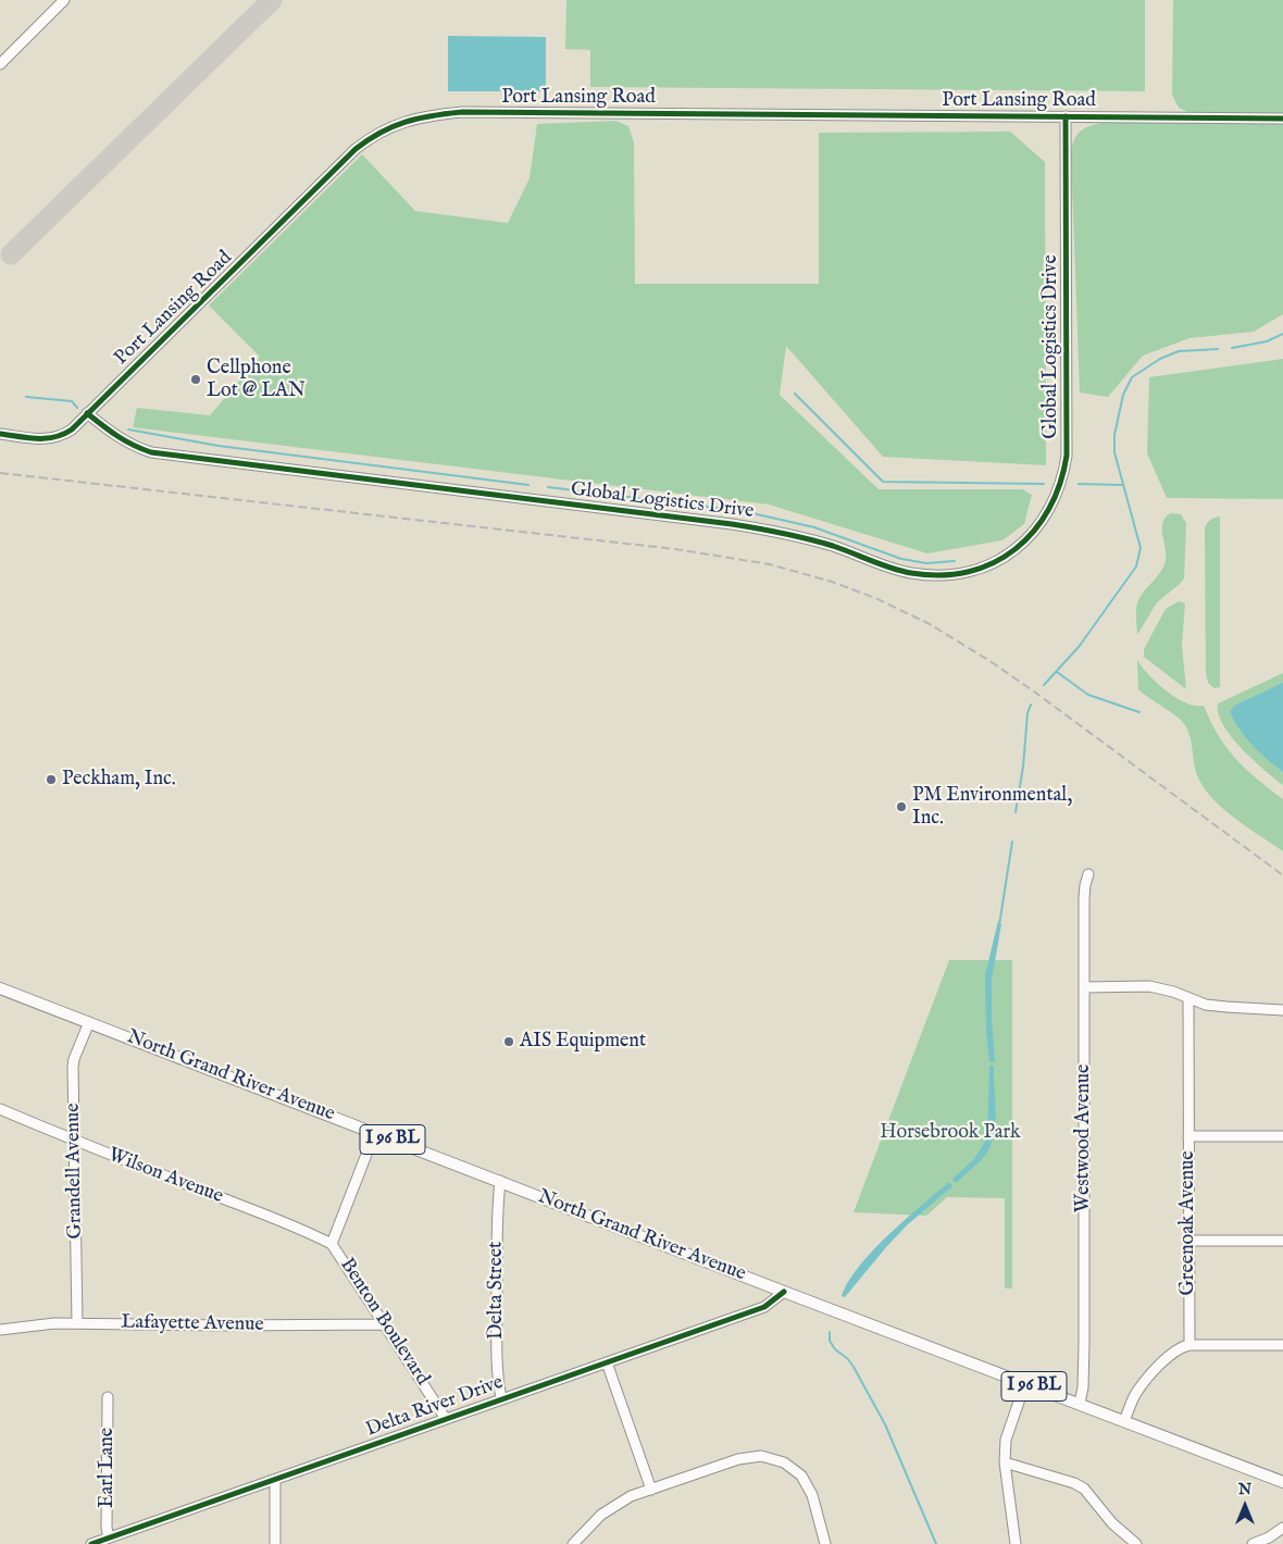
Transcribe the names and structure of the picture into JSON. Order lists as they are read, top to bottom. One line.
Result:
{"streets":{"main road":["North Grand River Avenue","I 96 BL"],"street":["Port Lansing Road","Global Logistics Drive","Westwood Avenue","Grandell Avenue","Wilson Avenue","Greenoak Avenue","Delta Street","Benton Boulevard","Lafayette Avenue","Delta River Drive","Earl Lane"]},"crossings":[["Port Lansing Road","Global Logistics Drive"],["North Grand River Avenue","Westwood Avenue"],["North Grand River Avenue","Grandell Avenue"],["North Grand River Avenue","Delta Street"],["North Grand River Avenue","Benton Boulevard"],["North Grand River Avenue","Delta River Drive"],["Grandell Avenue","Wilson Avenue"],["Grandell Avenue","Lafayette Avenue"],["Wilson Avenue","Benton Boulevard"],["Delta Street","Delta River Drive"],["Benton Boulevard","Lafayette Avenue"],["Benton Boulevard","Delta River Drive"],["Delta River Drive","Earl Lane"]],"parks":["Horsebrook Park"],"places":["Cellphone Lot @ LAN","Peckham, Inc.","PM Environmental, Inc.","AIS Equipment"],"north":"top"}
